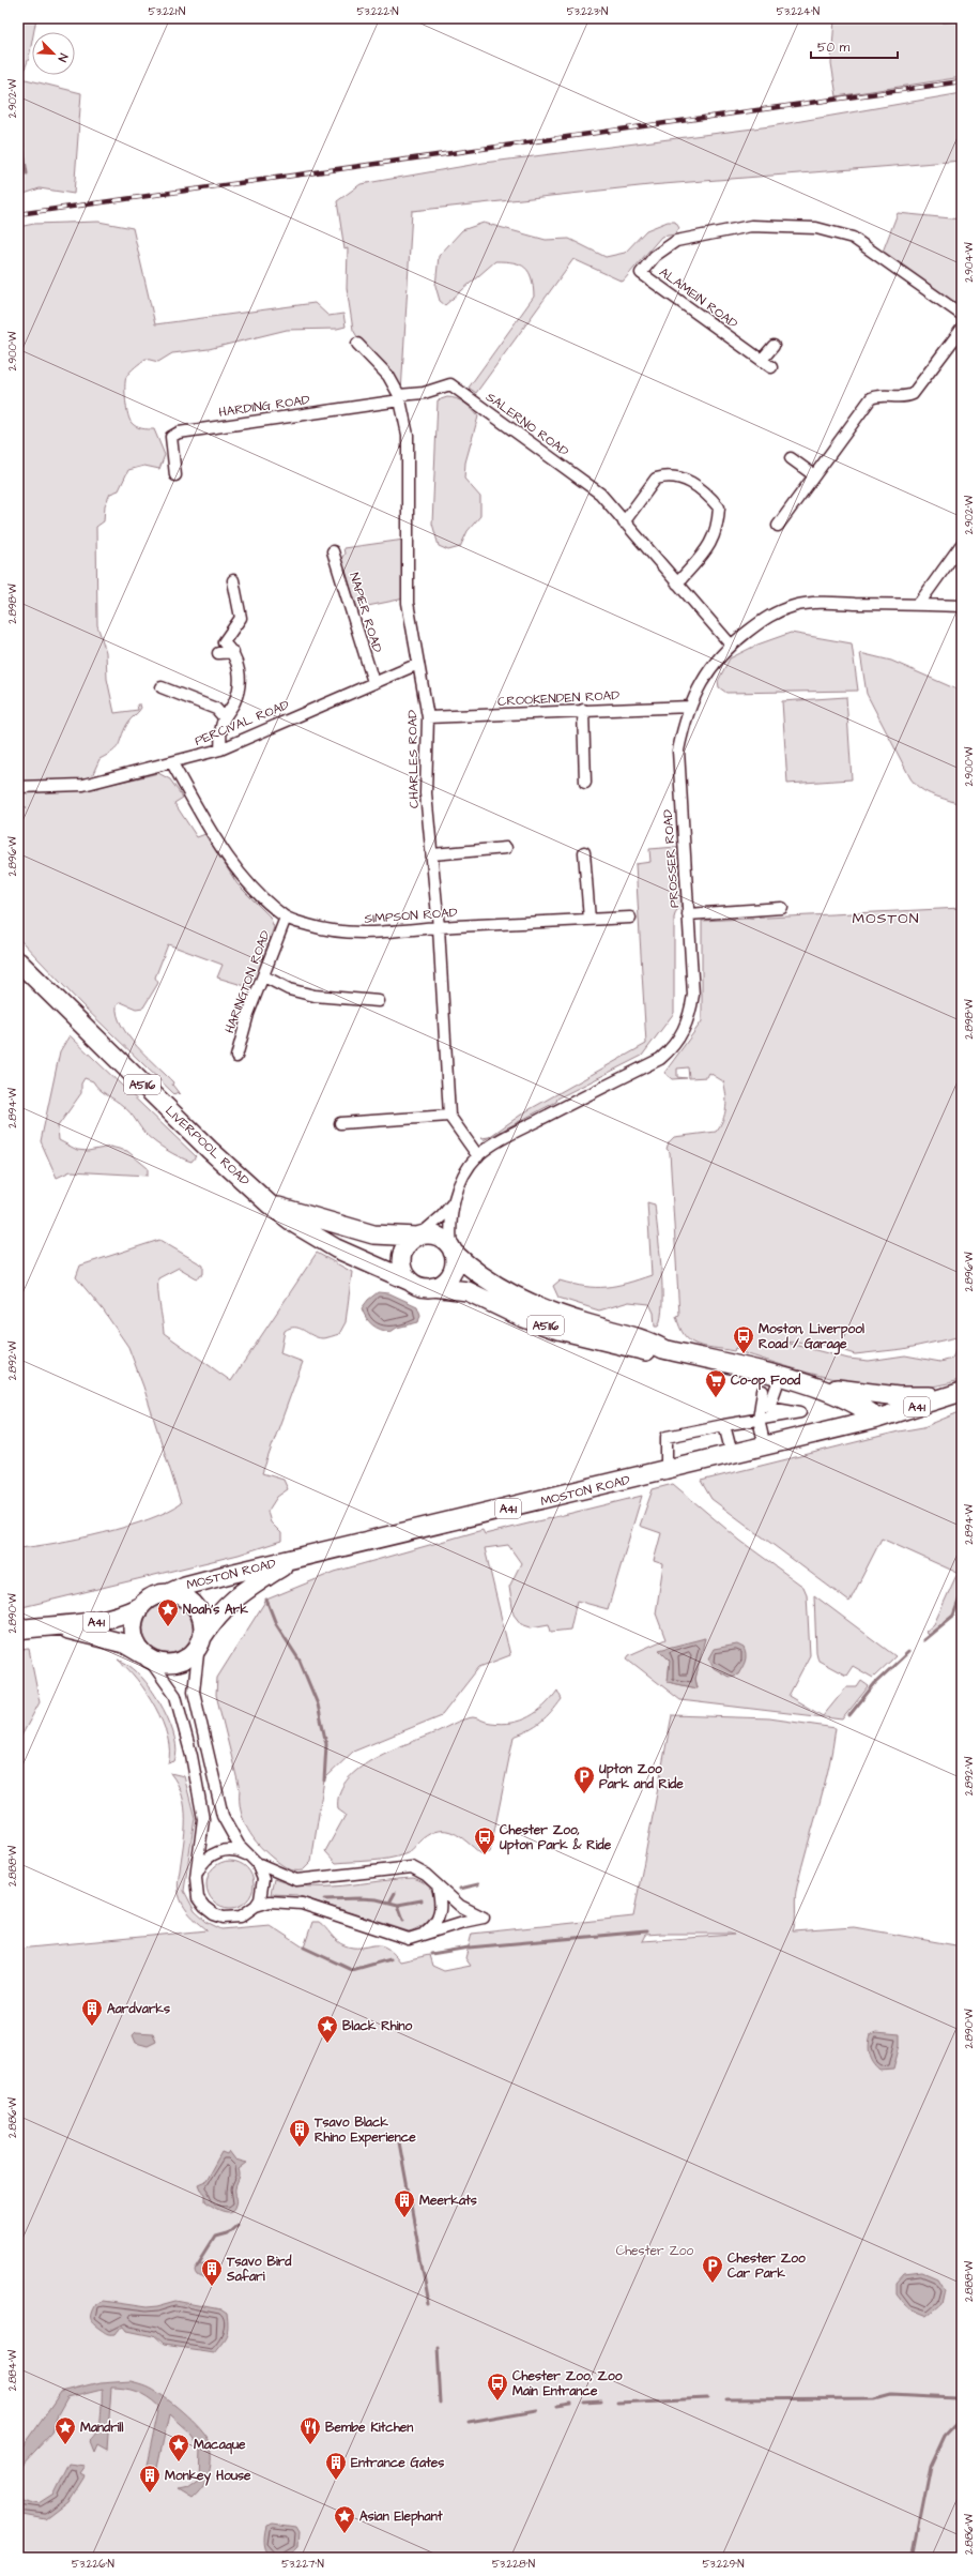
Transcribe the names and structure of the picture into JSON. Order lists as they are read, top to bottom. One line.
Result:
{"streets":{"highway":["A5116","LIVERPOOL ROAD","A41","MOSTON ROAD"],"street":["ALAMEIN ROAD","HARDING ROAD","SALERNO ROAD","NAPIER ROAD","CROOKENDEN ROAD","PERCIVAL ROAD","CHARLES ROAD","PROSSER ROAD","SIMPSON ROAD","HARINGTON ROAD"]},"crossings":[["HARDING ROAD","SALERNO ROAD"],["HARDING ROAD","CHARLES ROAD"],["SALERNO ROAD","CHARLES ROAD"],["SALERNO ROAD","PROSSER ROAD"],["NAPIER ROAD","PERCIVAL ROAD"],["CROOKENDEN ROAD","CHARLES ROAD"],["CROOKENDEN ROAD","PROSSER ROAD"],["PERCIVAL ROAD","CHARLES ROAD"],["PERCIVAL ROAD","SIMPSON ROAD"],["CHARLES ROAD","SIMPSON ROAD"],["PROSSER ROAD","A5116"],["PROSSER ROAD","LIVERPOOL ROAD"],["SIMPSON ROAD","HARINGTON ROAD"],["A5116","LIVERPOOL ROAD"],["A5116","A41"],["A5116","MOSTON ROAD"],["A41","MOSTON ROAD"]],"districts":["MOSTON"],"parks":["Chester Zoo"],"places":{"bus stop":["Moston, Liverpool Road / Garage","Chester Zoo, Upton Park & Ride","Chester Zoo, Zoo Main Entrance"],"supermarket":["Co-op Food"],"place":["Noah's Ark","Black Rhino","Mandrill","Macaque","Asian Elephant"],"parking":["Upton Zoo Park and Ride","Chester Zoo Car Park"],"building":["Aardvarks","Tsavo Black Rhino Experience","Meerkats","Tsavo Bird Safari","Entrance Gates","Monkey House"],"restaurant":["Bembe Kitchen"]},"scale_bar":"50 m","north":"bottom right","coordinates":["53.221°N","53.222°N","53.223°N","53.224°N","2.902°W","2.904°W","2.900°W","2.898°W","2.896°W","2.894°W","2.892°W","2.890°W","2.888°W","2.886°W","2.884°W","53.226°N","53.227°N","53.228°N","53.229°N"]}
